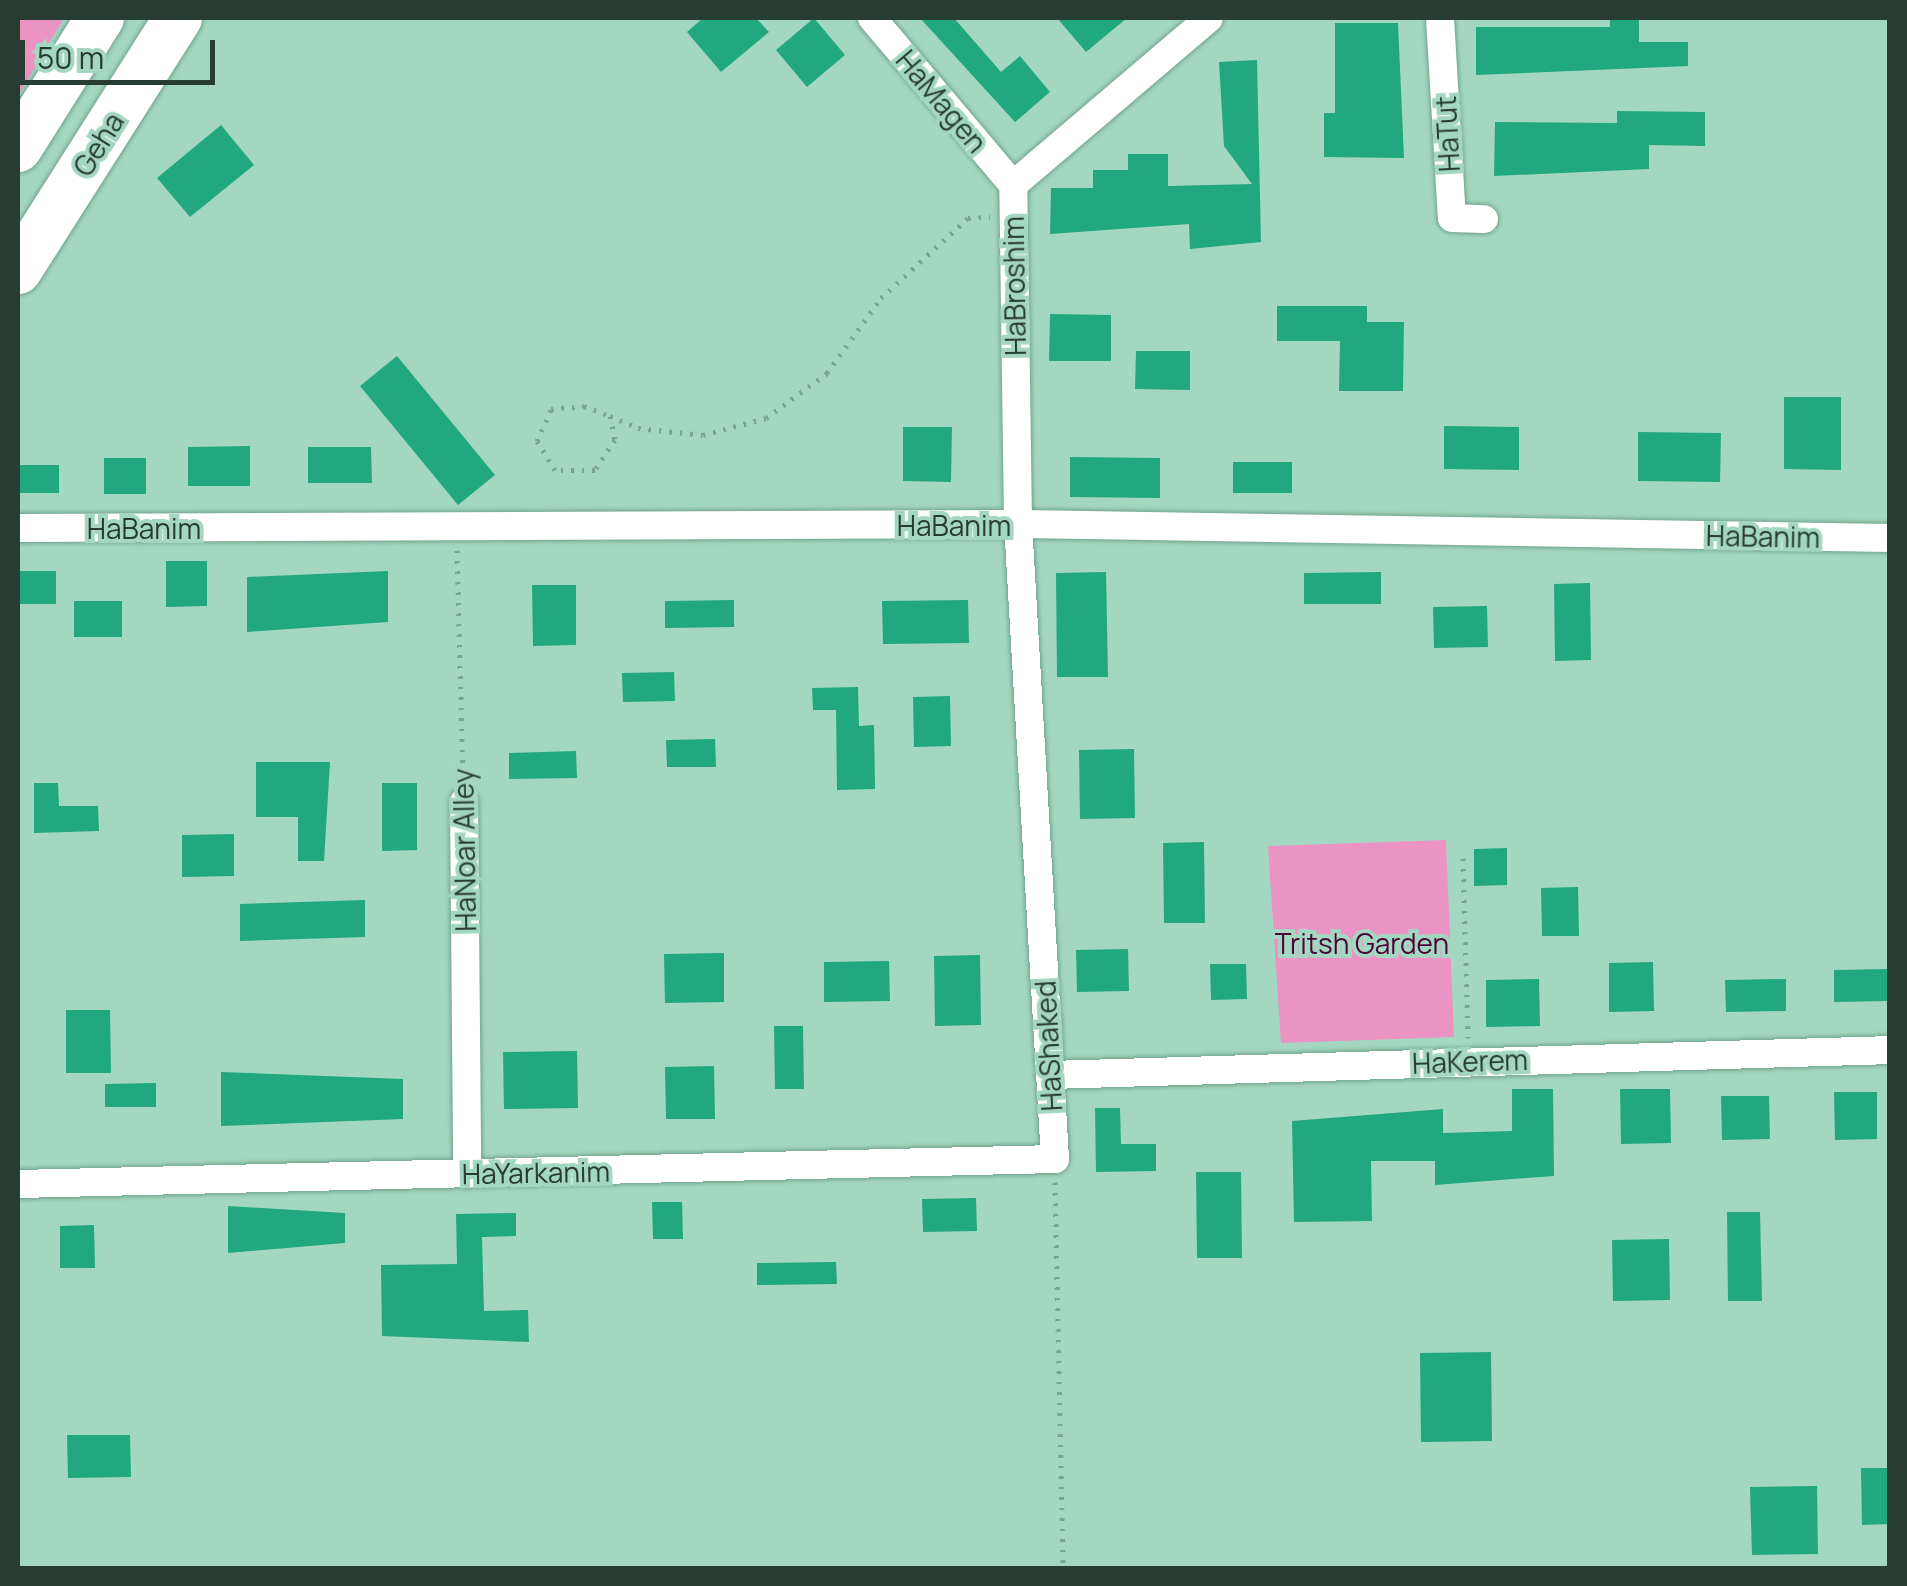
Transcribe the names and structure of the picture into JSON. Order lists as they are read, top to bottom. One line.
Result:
{"streets":{"highway":["Geha"],"street":["HaMagen","HaTut","HaBroshim","HaBanim","HaNoar Alley","HaShaked","HaKerem","HaYarkanim"]},"crossings":[["HaMagen","HaBroshim"],["HaBroshim","HaBanim"],["HaBroshim","HaShaked"],["HaBanim","HaNoar Alley"],["HaBanim","HaShaked"],["HaNoar Alley","HaYarkanim"],["HaShaked","HaKerem"],["HaShaked","HaYarkanim"]],"parks":["Tritsh Garden"],"scale_bar":"50 m"}
